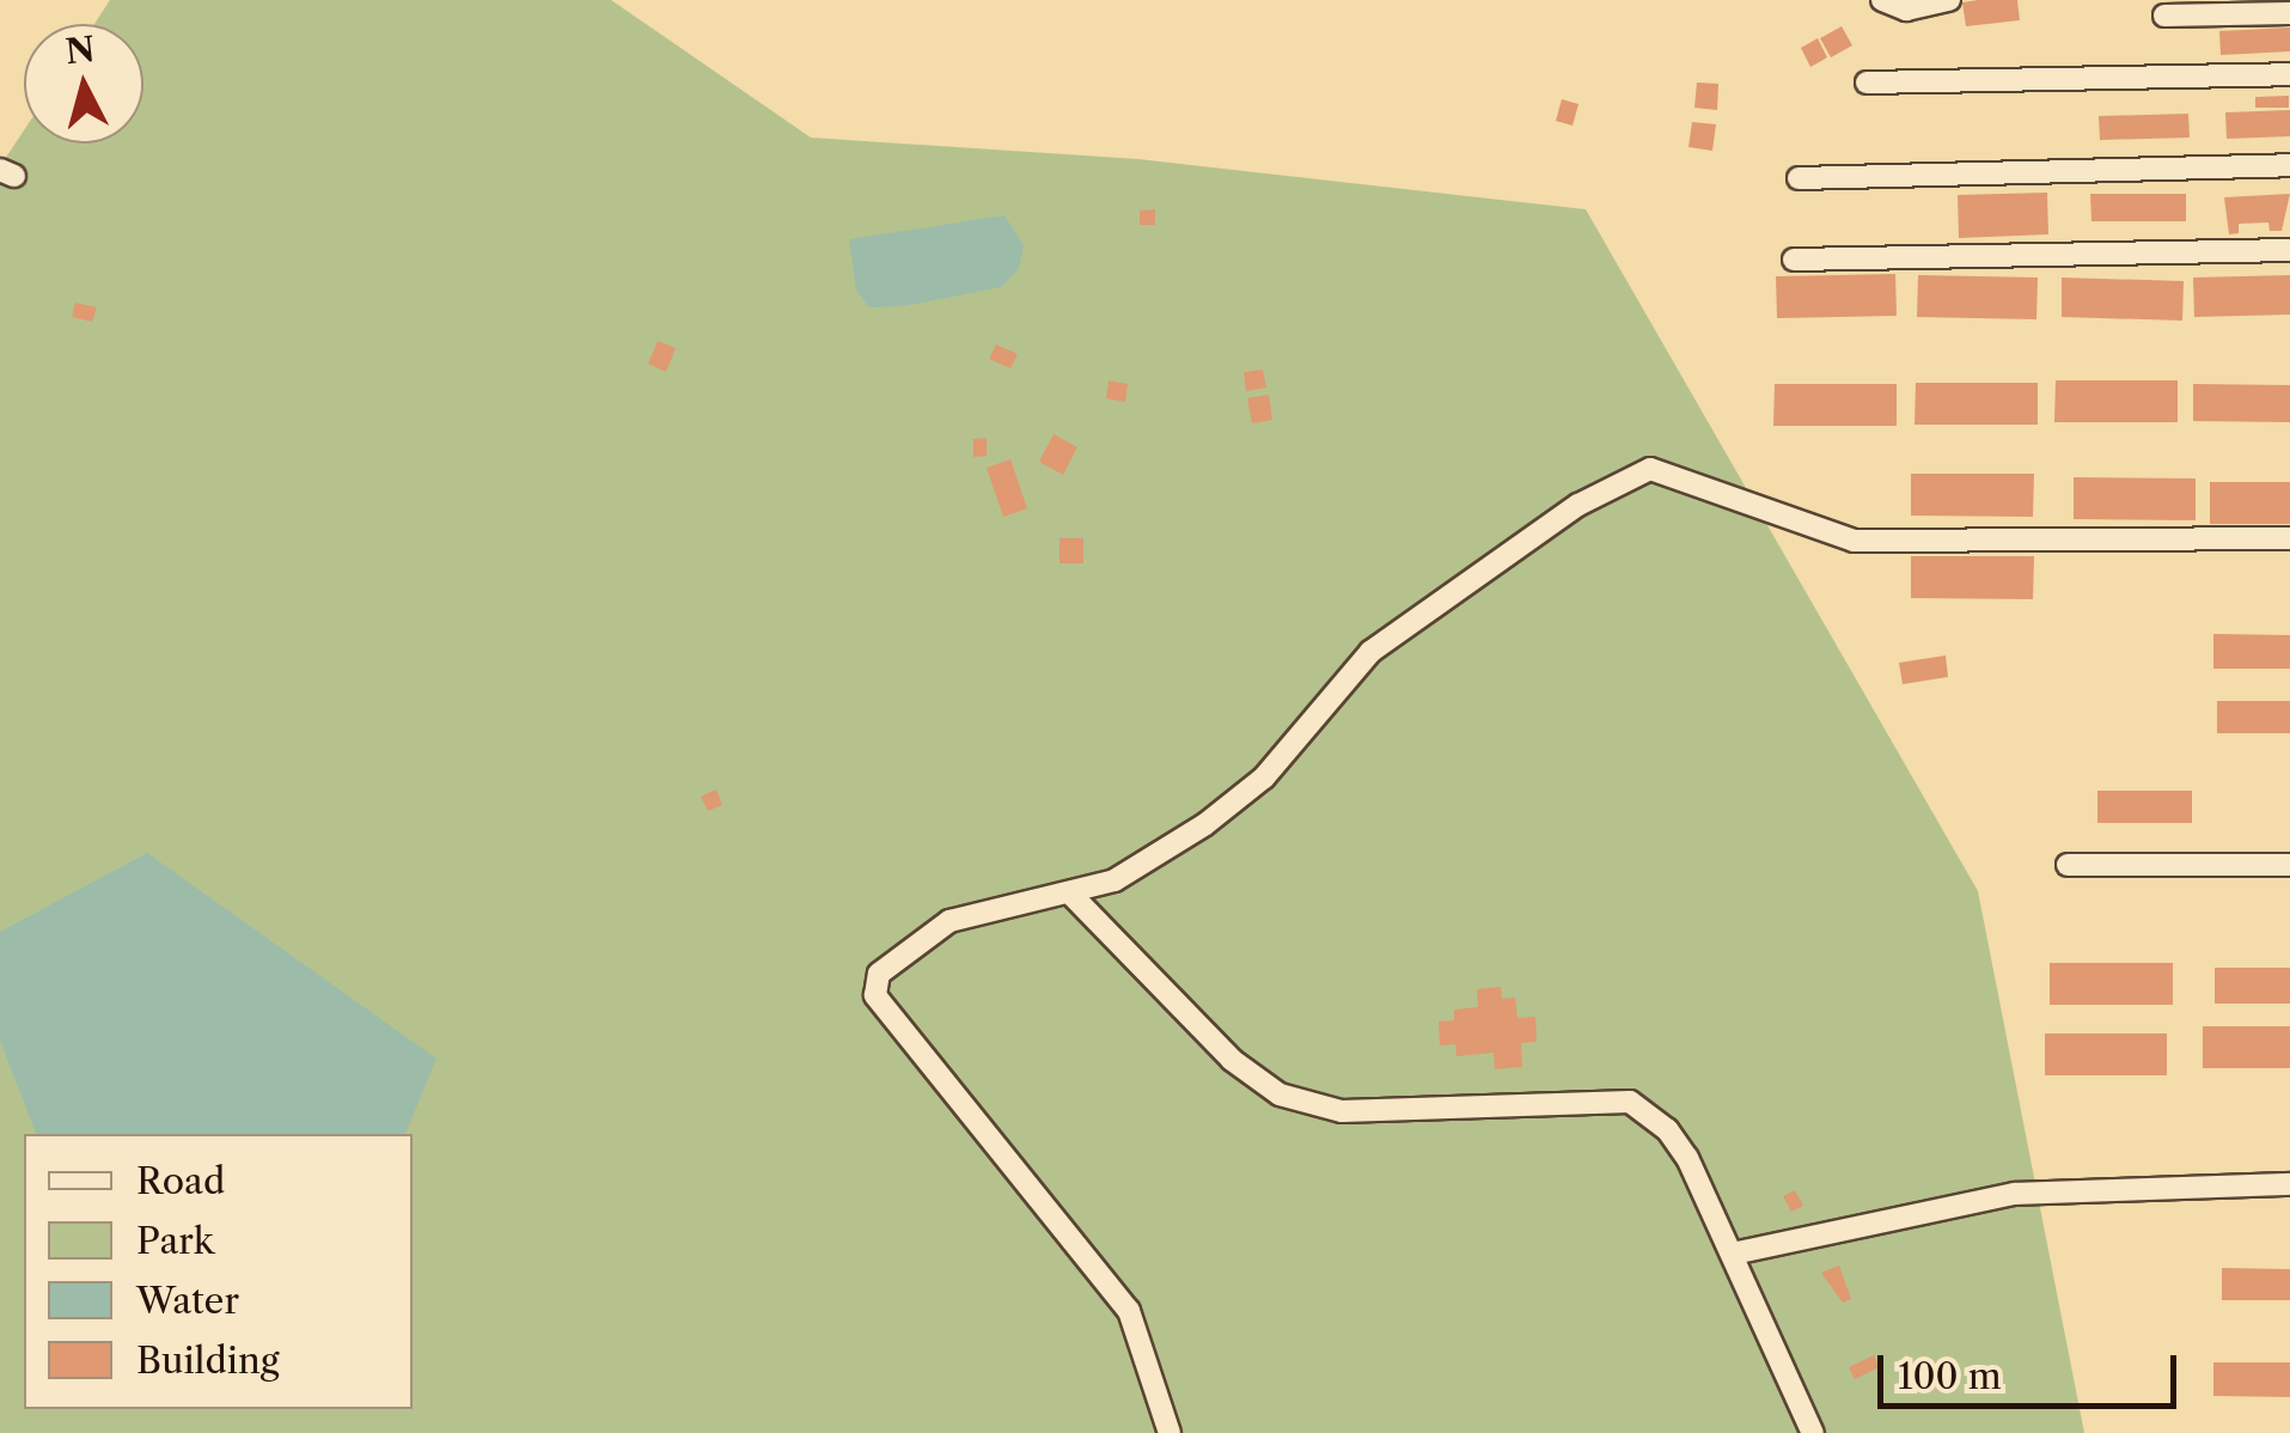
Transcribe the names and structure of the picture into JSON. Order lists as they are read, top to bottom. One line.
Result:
{"legend":["Road","Park","Water","Building"],"scale_bar":"100 m","north":"top"}
